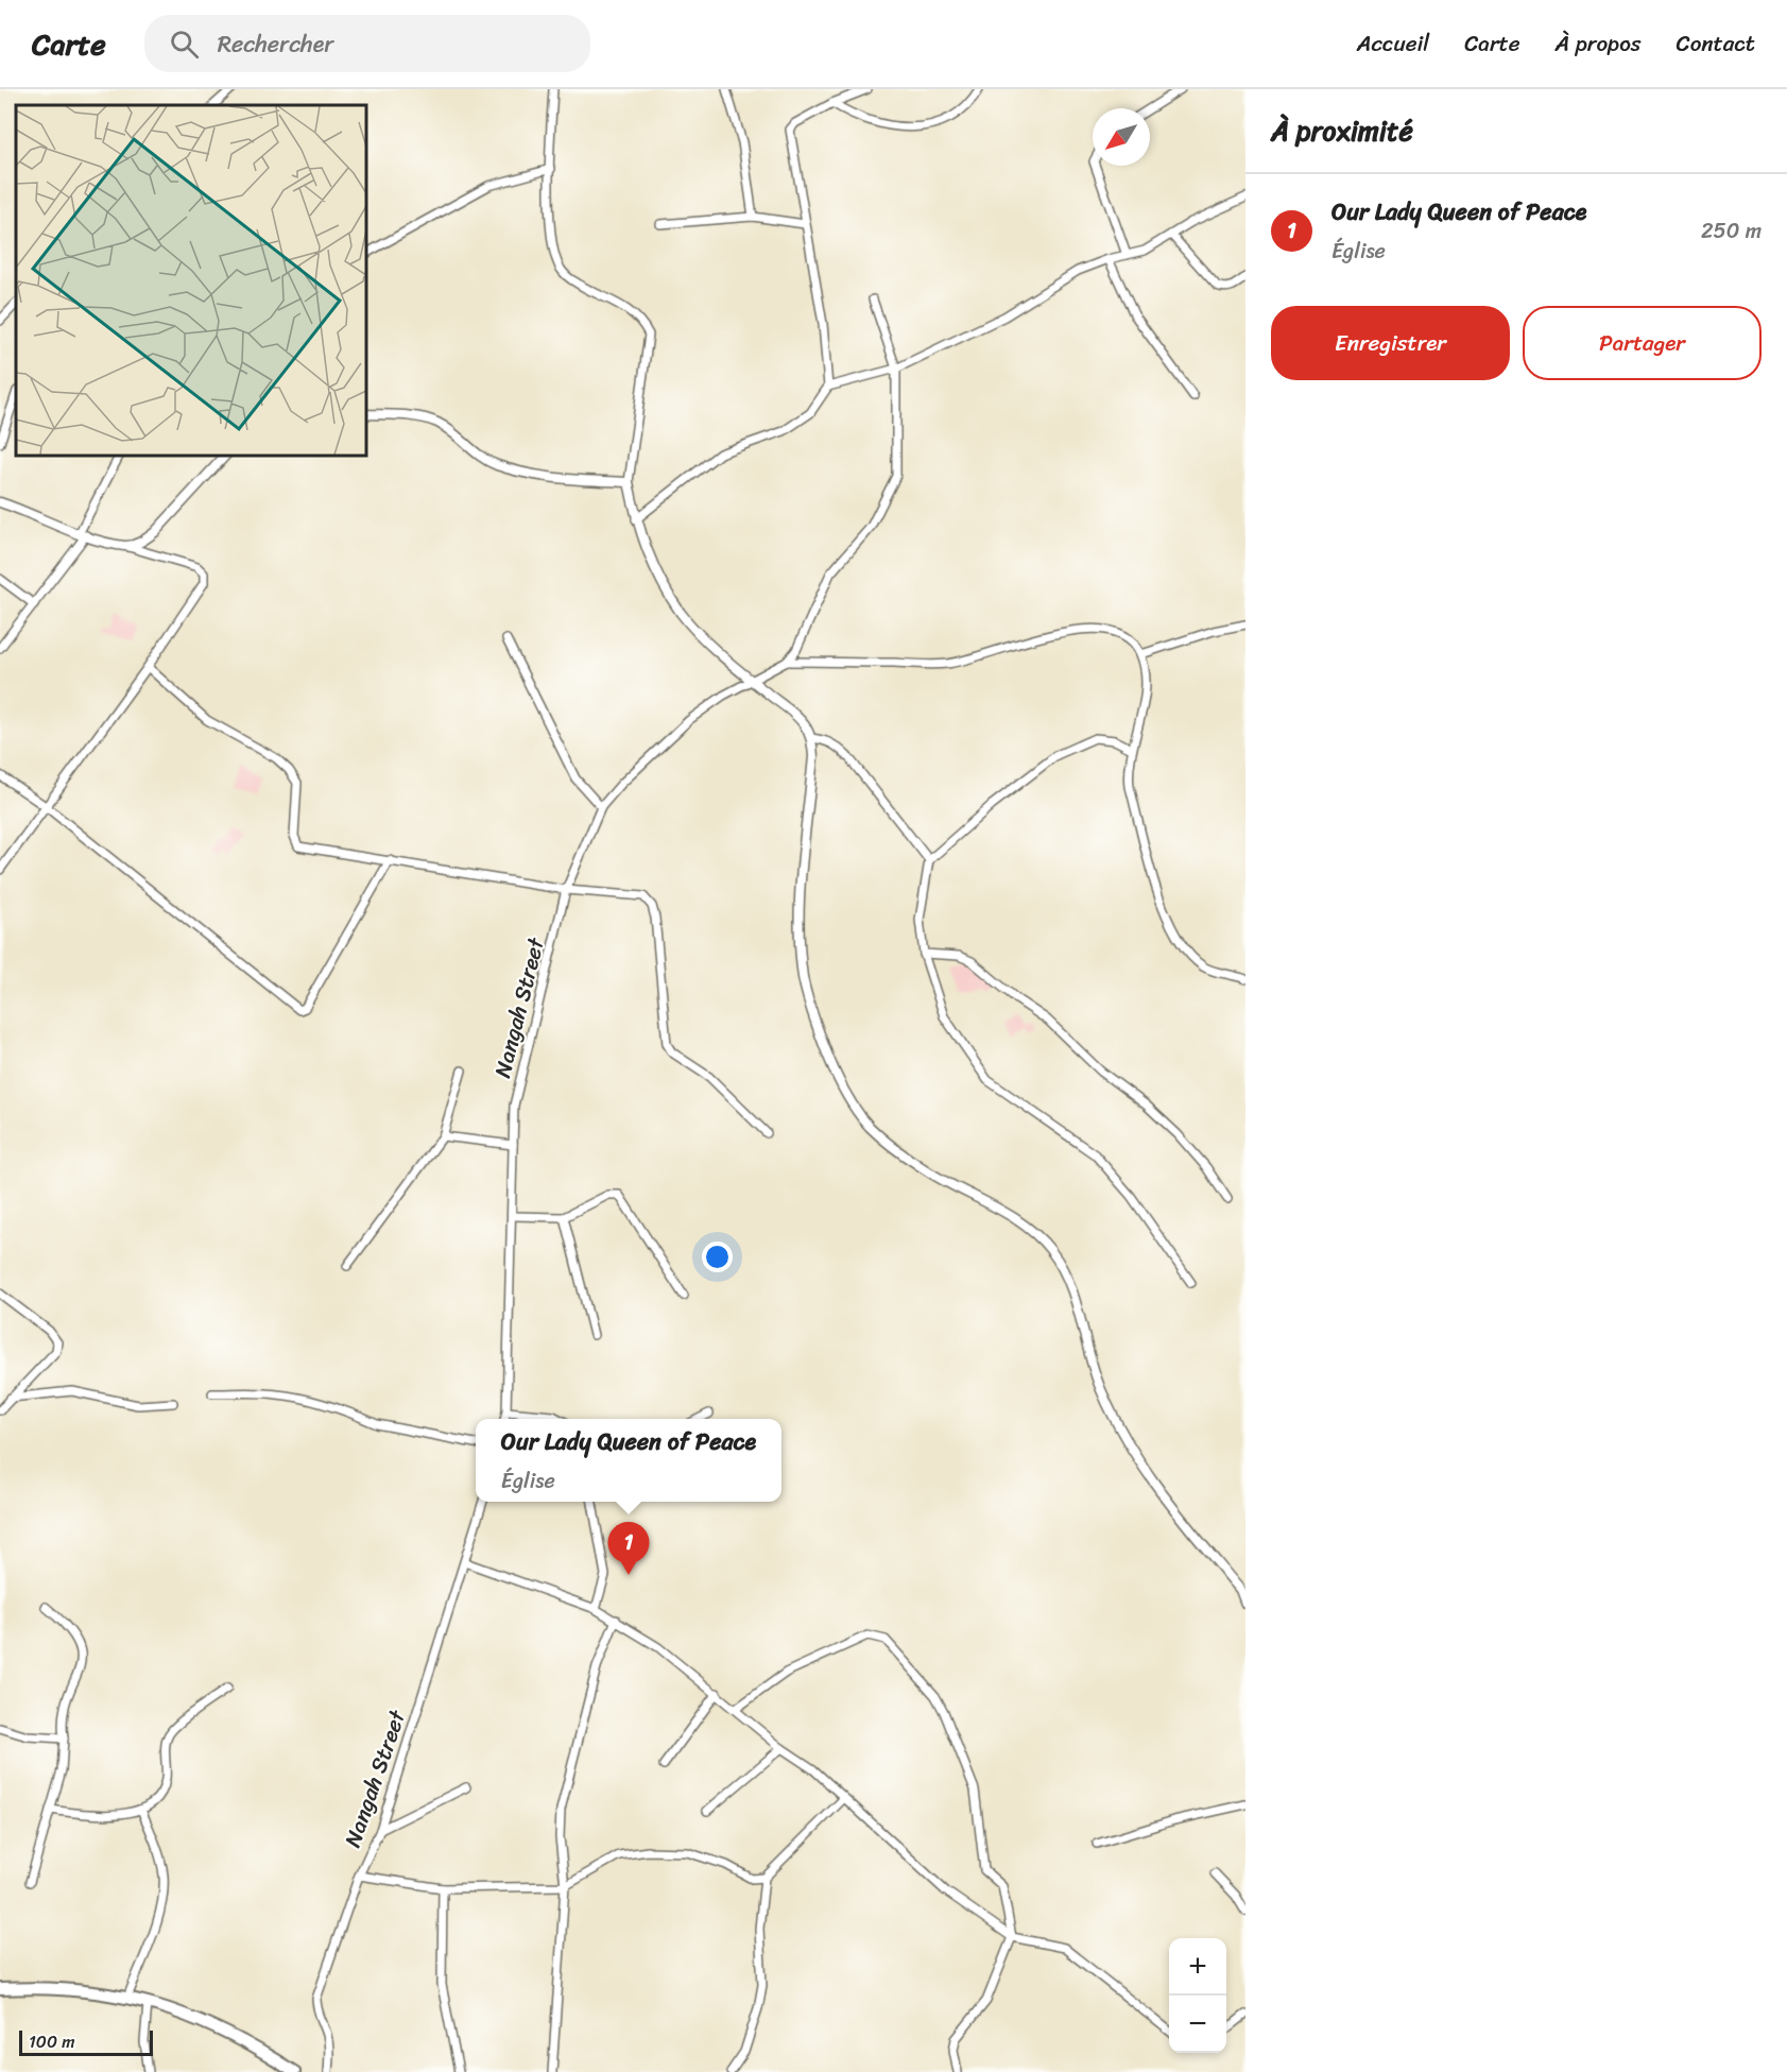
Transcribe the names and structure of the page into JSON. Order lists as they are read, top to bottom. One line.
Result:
{"streets":{"street":["Nangah Street"]},"scale_bar":"100 m","north":"bottom left","page":{"header":"Carte","search":"Rechercher","nav":["Accueil","Carte","À propos","Contact"],"heading":"À proximité","list":[{"mark":"1","name":"Our Lady Queen of Peace","note":"Église","value":"250 m"}],"buttons":["Enregistrer","Partager"],"popup":["Our Lady Queen of Peace","Église"],"pins":"1","map_buttons":["+","−"],"scale":"100 m"}}
